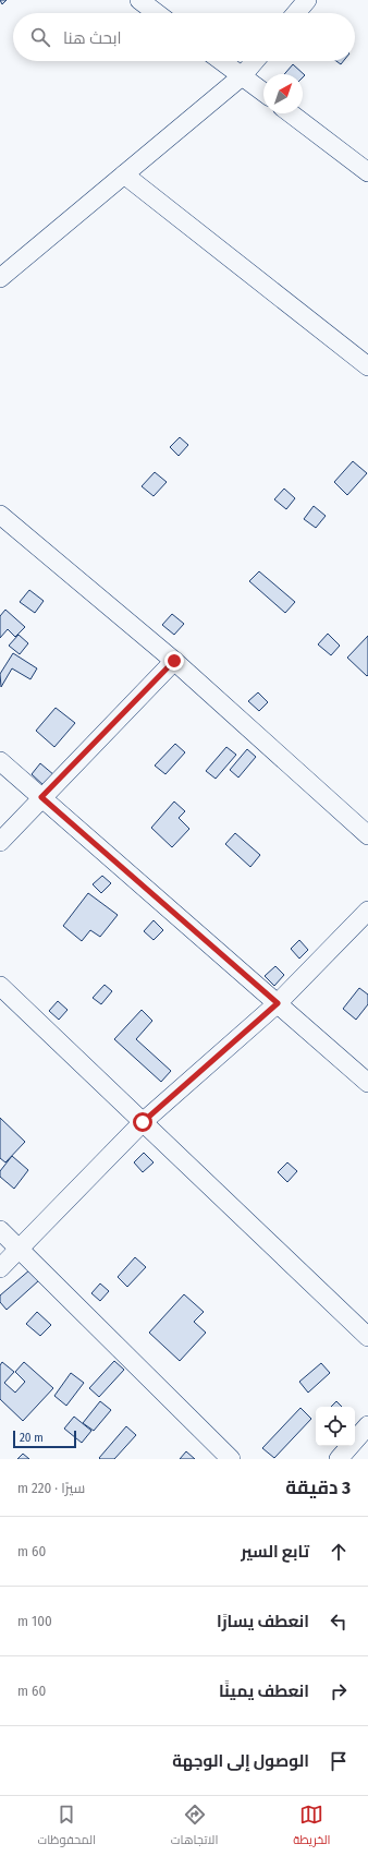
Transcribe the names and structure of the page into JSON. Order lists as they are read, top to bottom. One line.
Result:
{"scale_bar":"20 m","north":"top right","page":{"search":"ابحث هنا","scale":"20 m","heading":["3 دقيقة","سيرًا · 220 m"],"list":[["تابع السير","60 m"],["انعطف يسارًا","100 m"],["انعطف يمينًا","60 m"],"الوصول إلى الوجهة"],"nav":["الخريطة","الاتجاهات","المحفوظات"]}}
